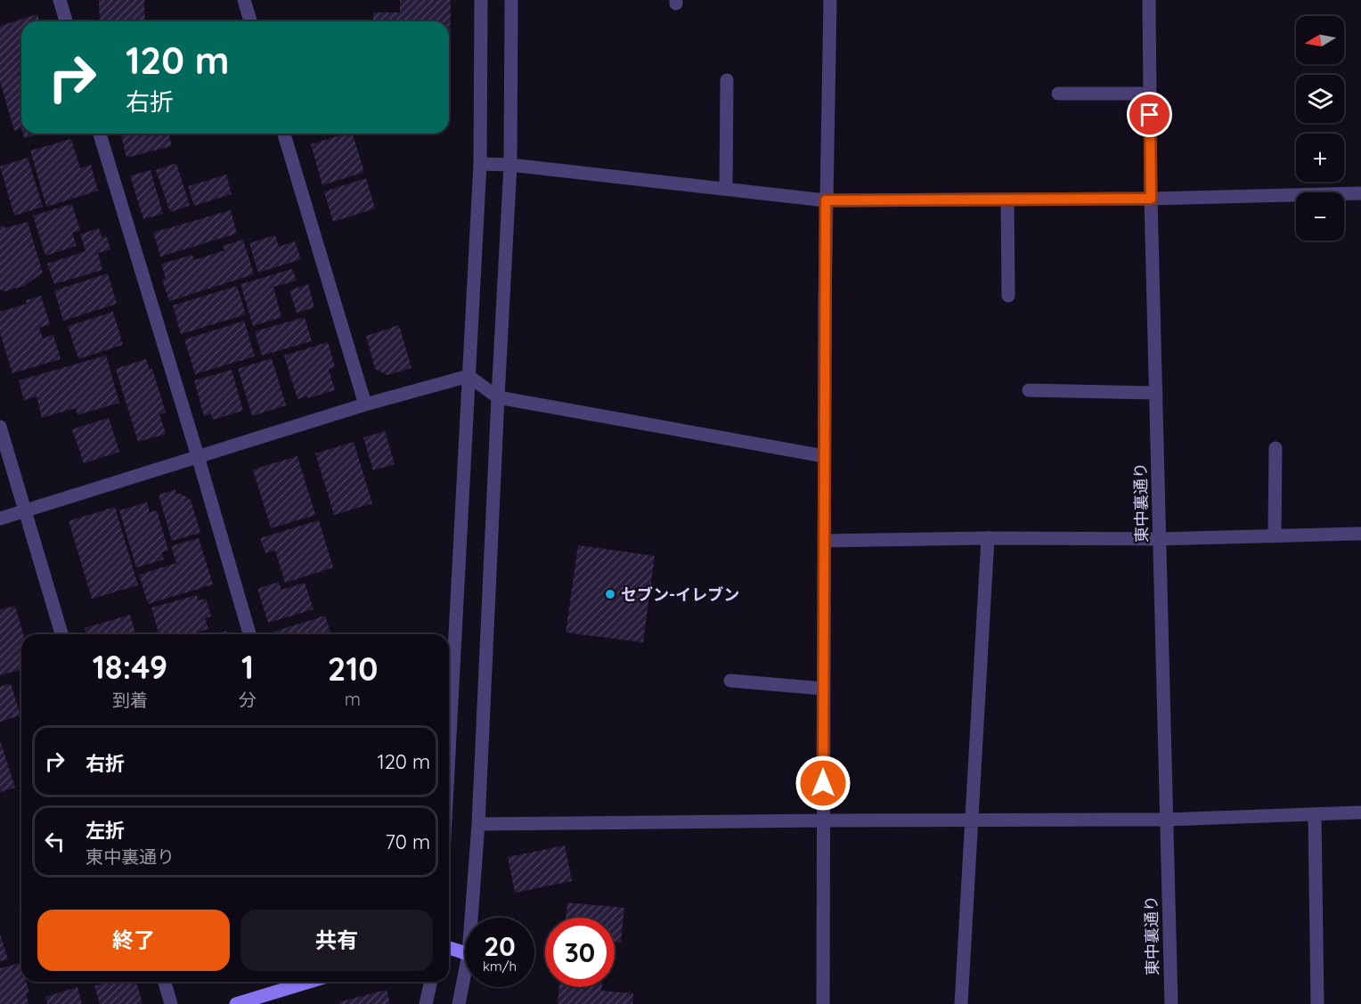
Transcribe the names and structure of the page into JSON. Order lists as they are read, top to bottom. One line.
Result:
{"streets":{"street":["東中裏通り"]},"places":["セブン-イレブン"],"north":"left","page":{"map_buttons":["+","−"],"turn":["120 m","右折"],"eta":["18:49","到着","1","分","210","m"],"list":[{"name":"右折","value":"120 m"},{"name":"左折","note":"東中裏通り","value":"70 m"}],"buttons":["終了","共有"],"speed":"20 km/h","limit":"30"}}
